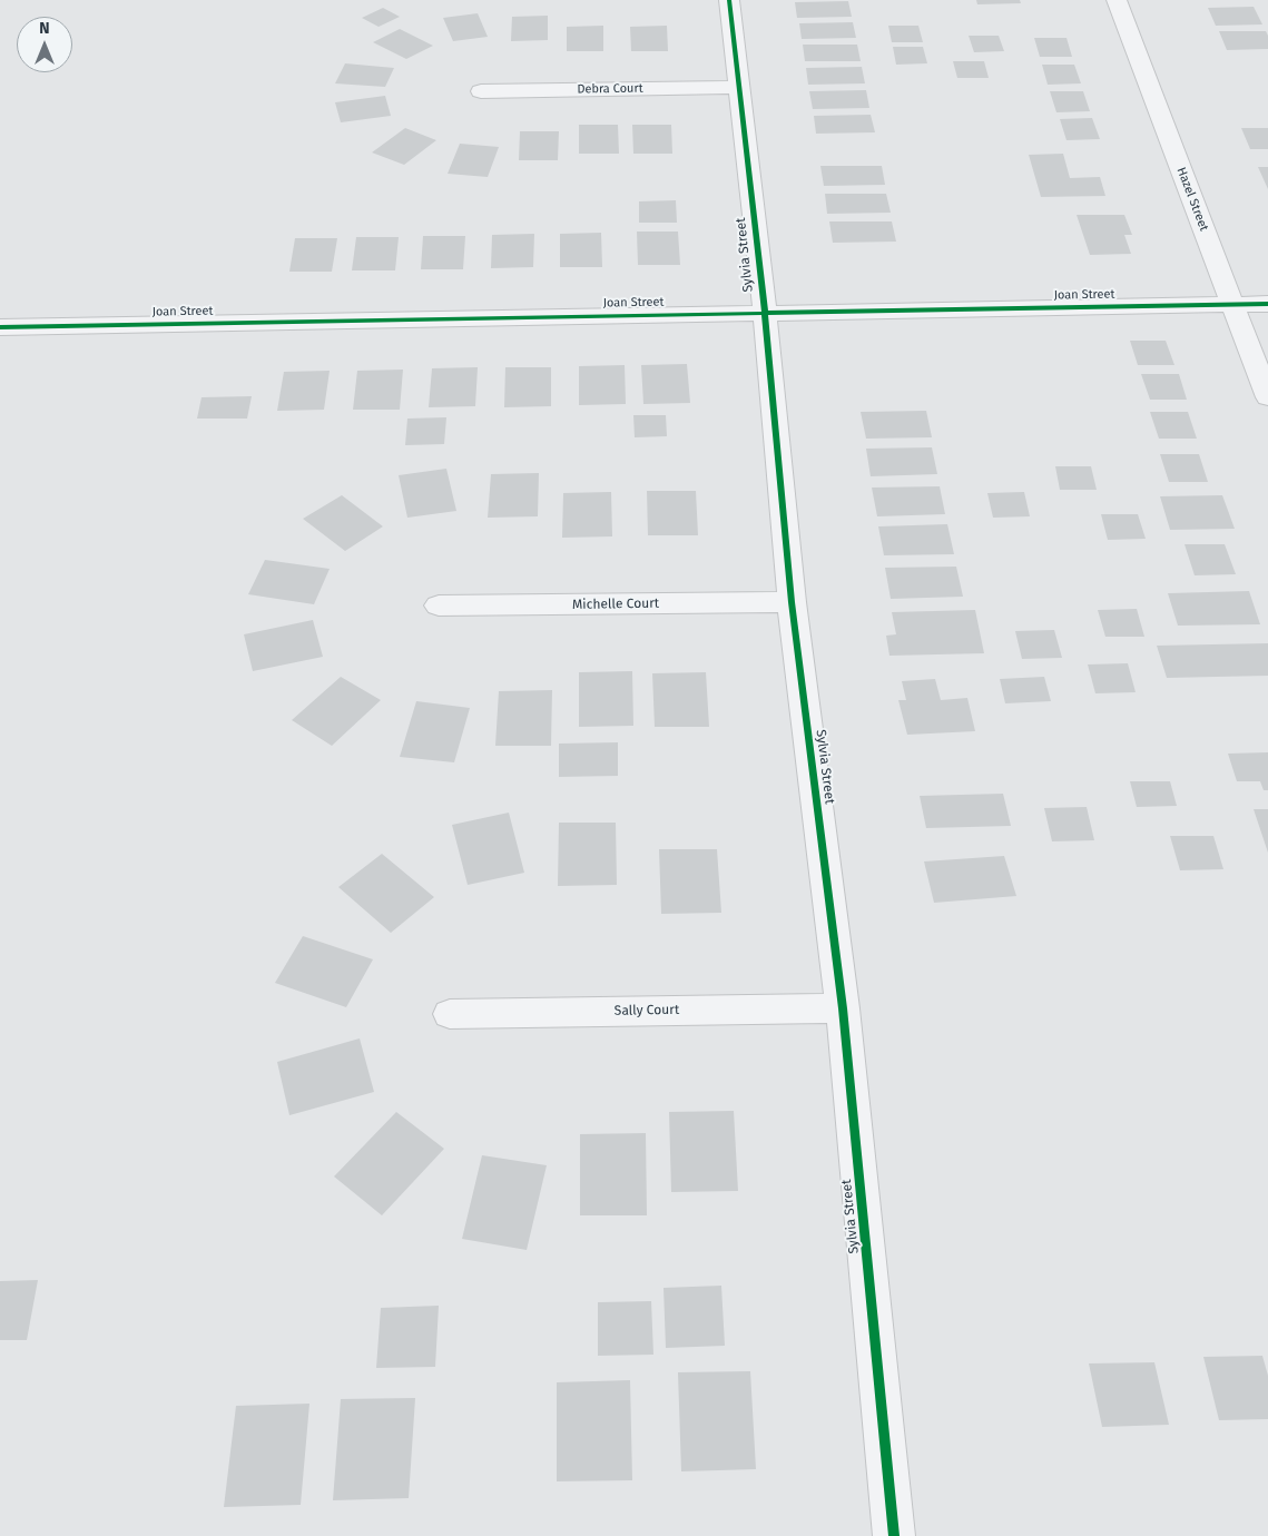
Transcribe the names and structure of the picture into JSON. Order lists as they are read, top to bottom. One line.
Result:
{"streets":{"street":["Debra Court","Hazel Street","Sylvia Street","Joan Street","Michelle Court","Sally Court"]},"crossings":[["Debra Court","Sylvia Street"],["Hazel Street","Joan Street"],["Sylvia Street","Joan Street"],["Sylvia Street","Michelle Court"],["Sylvia Street","Sally Court"]],"north":"top"}
